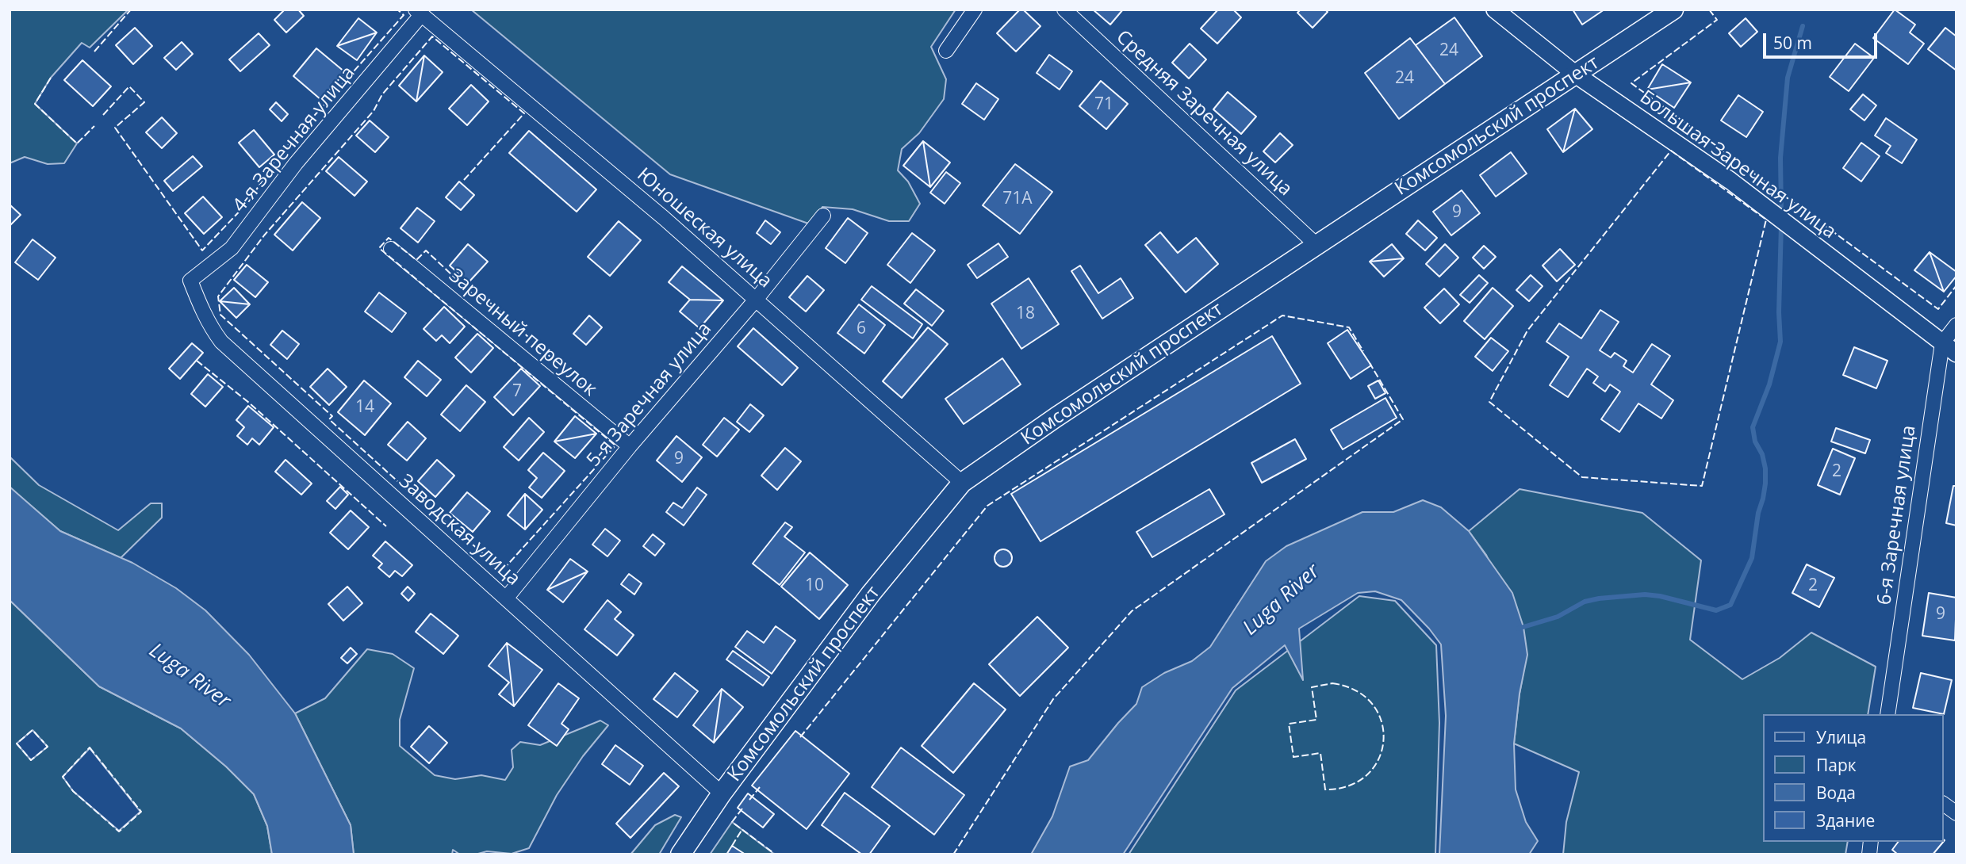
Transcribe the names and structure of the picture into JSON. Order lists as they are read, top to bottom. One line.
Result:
{"streets":{"main road":["Комсомольский проспект"],"street":["Средняя Заречная улица","4-я Заречная улица","Большая Заречная улица","Юношеская улица","Заречный переулок","5-я Заречная улица","6-я Заречная улица","Заводская улица"]},"crossings":[["Средняя Заречная улица","Комсомольский проспект"],["Комсомольский проспект","Большая Заречная улица"],["Комсомольский проспект","Юношеская улица"],["Комсомольский проспект","Заводская улица"],["4-я Заречная улица","Юношеская улица"],["4-я Заречная улица","Заводская улица"],["Большая Заречная улица","6-я Заречная улица"],["Юношеская улица","5-я Заречная улица"],["Заречный переулок","5-я Заречная улица"],["5-я Заречная улица","Заводская улица"]],"water":["Luga River"],"house_numbers":["24","24","71","71А","9","18","6","7","14","9","2","10","2","9"],"legend":["Улица","Парк","Вода","Здание"],"scale_bar":"50 m"}
